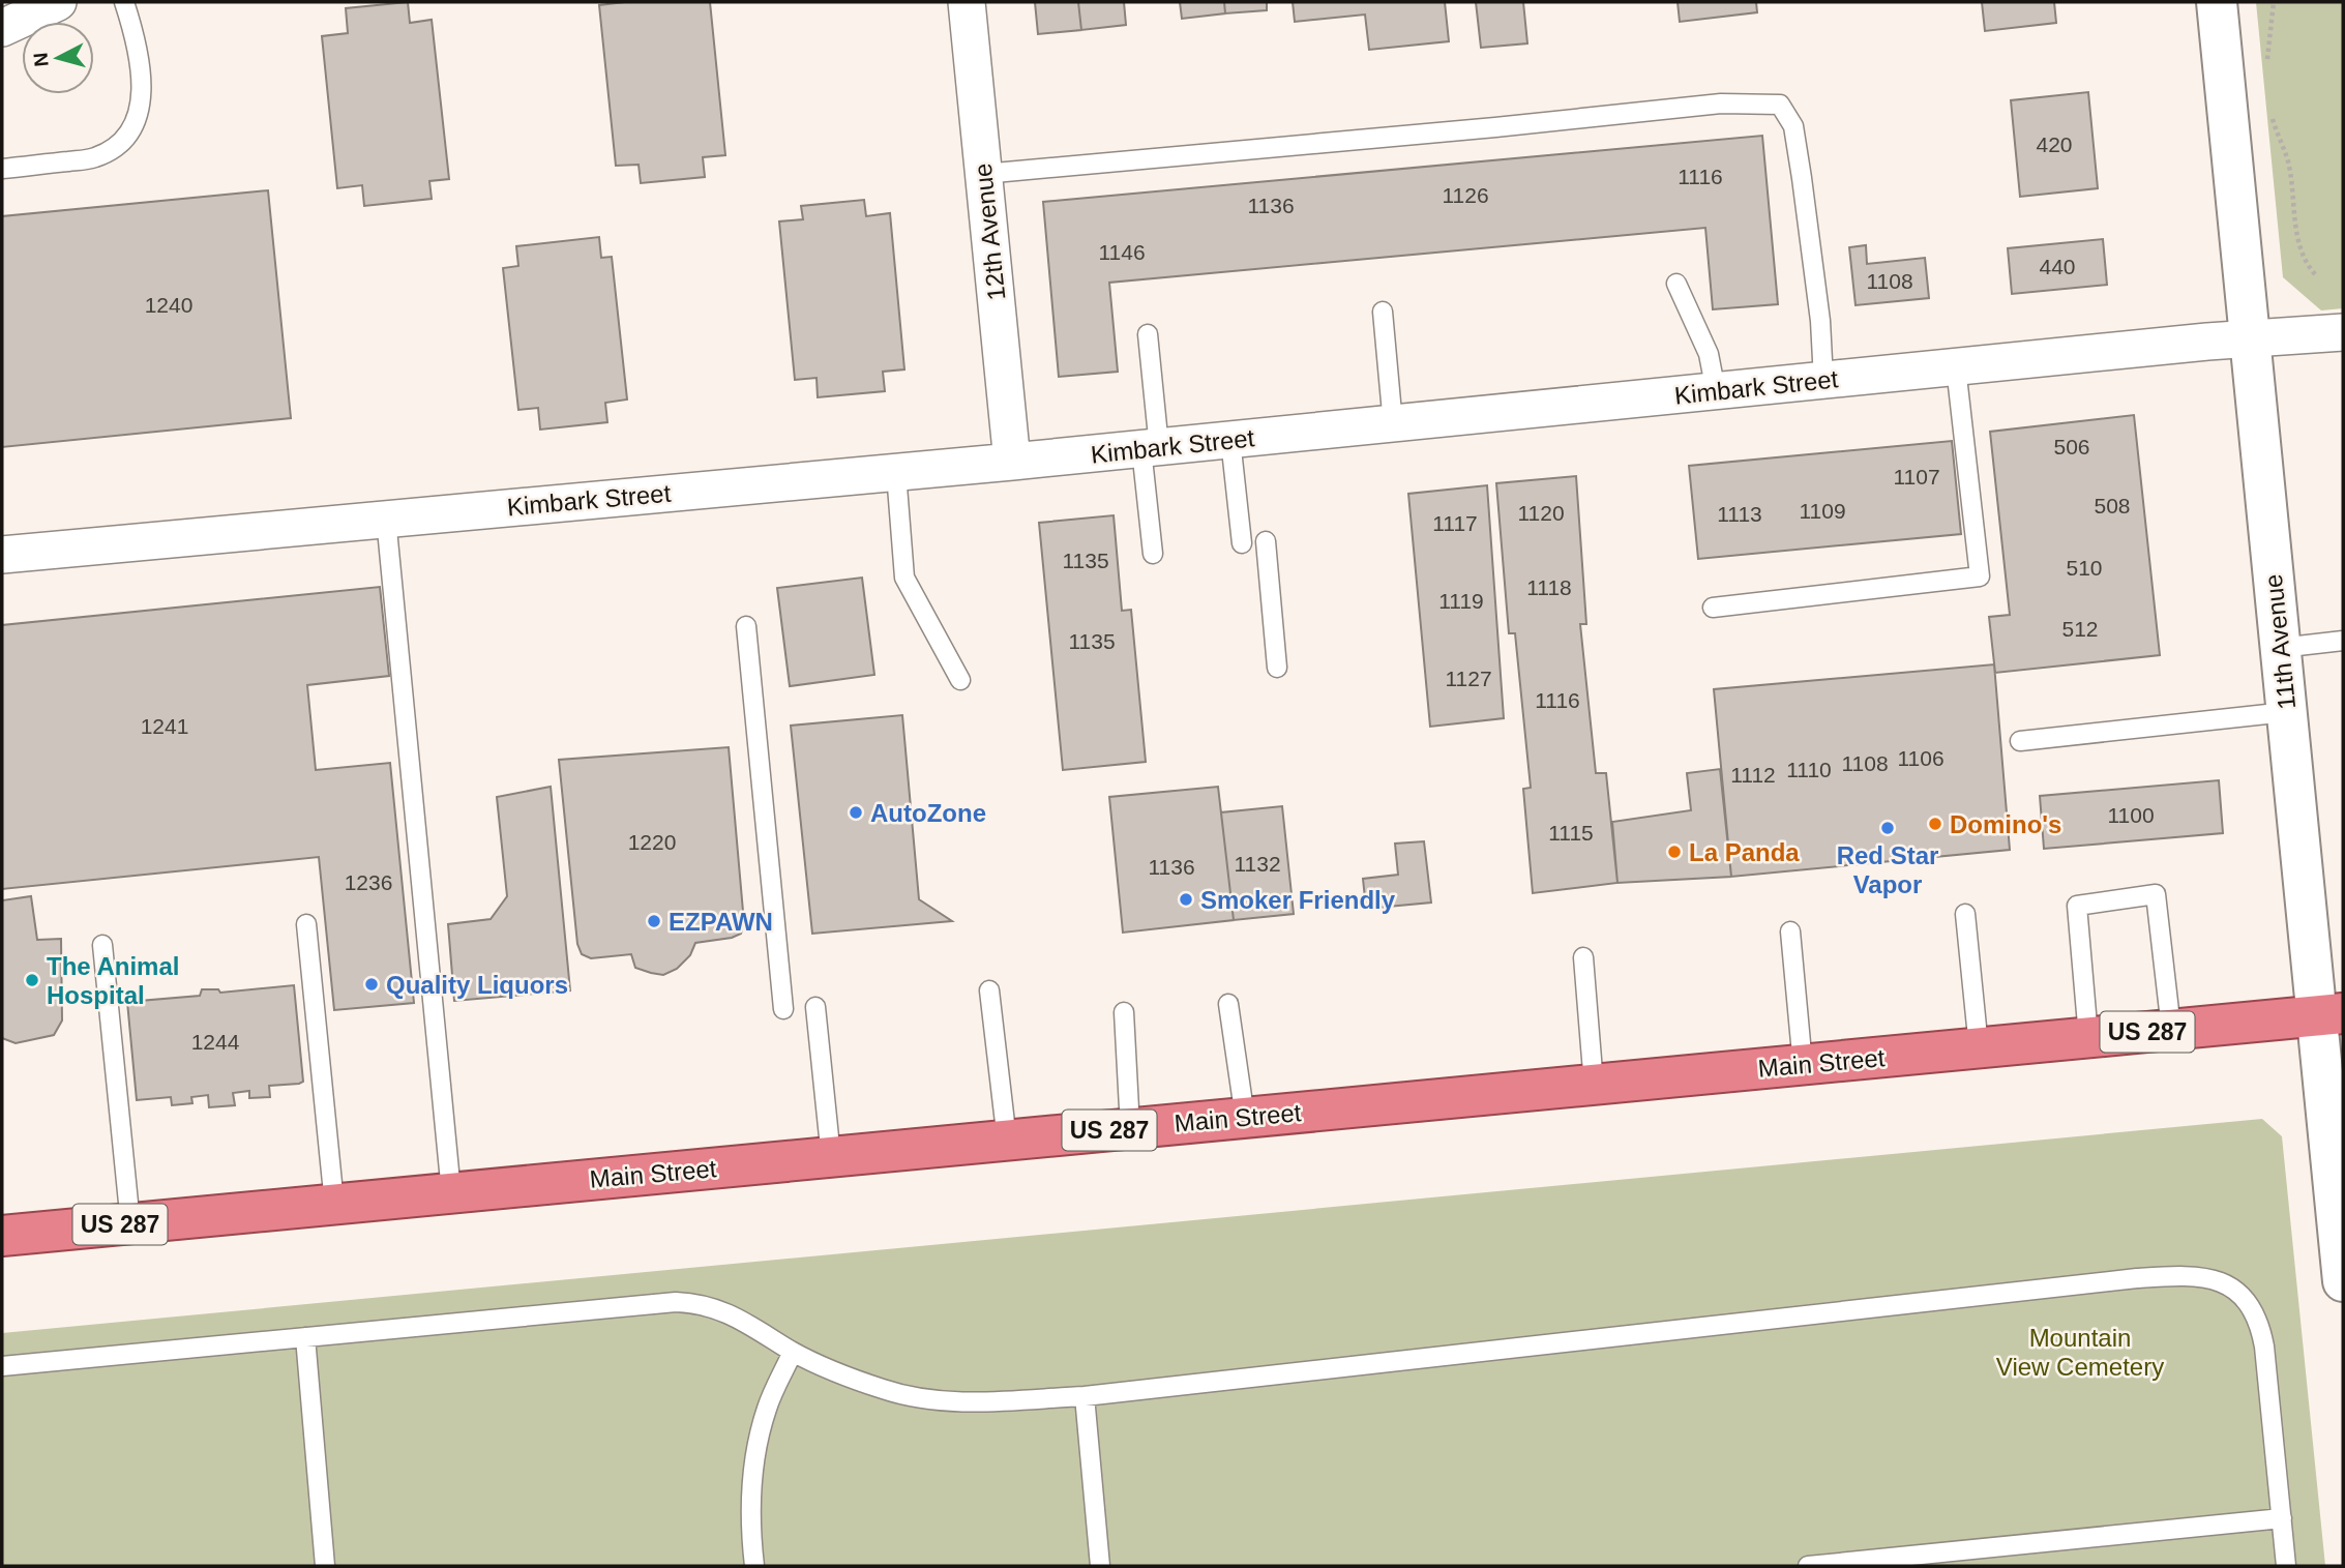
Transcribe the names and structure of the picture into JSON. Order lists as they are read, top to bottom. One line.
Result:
{"streets":{"highway":["US 287","Main Street"],"street":["12th Avenue","Kimbark Street","11th Avenue"]},"crossings":[["12th Avenue","Kimbark Street"],["Kimbark Street","11th Avenue"],["11th Avenue","Main Street"]],"parks":["Mountain View Cemetery"],"places":["AutoZone","Domino's","Red Star Vapor","La Panda","Smoker Friendly","EZPAWN","The Animal Hospital","Quality Liquors"],"house_numbers":["420","1116","1126","1136","1146","440","1108","1240","506","1107","508","1109","1120","1113","1117","1135","510","1118","1119","512","1135","1127","1116","1241","1106","1108","1110","1112","1100","1115","1220","1132","1136","1236","1244"],"north":"left"}
